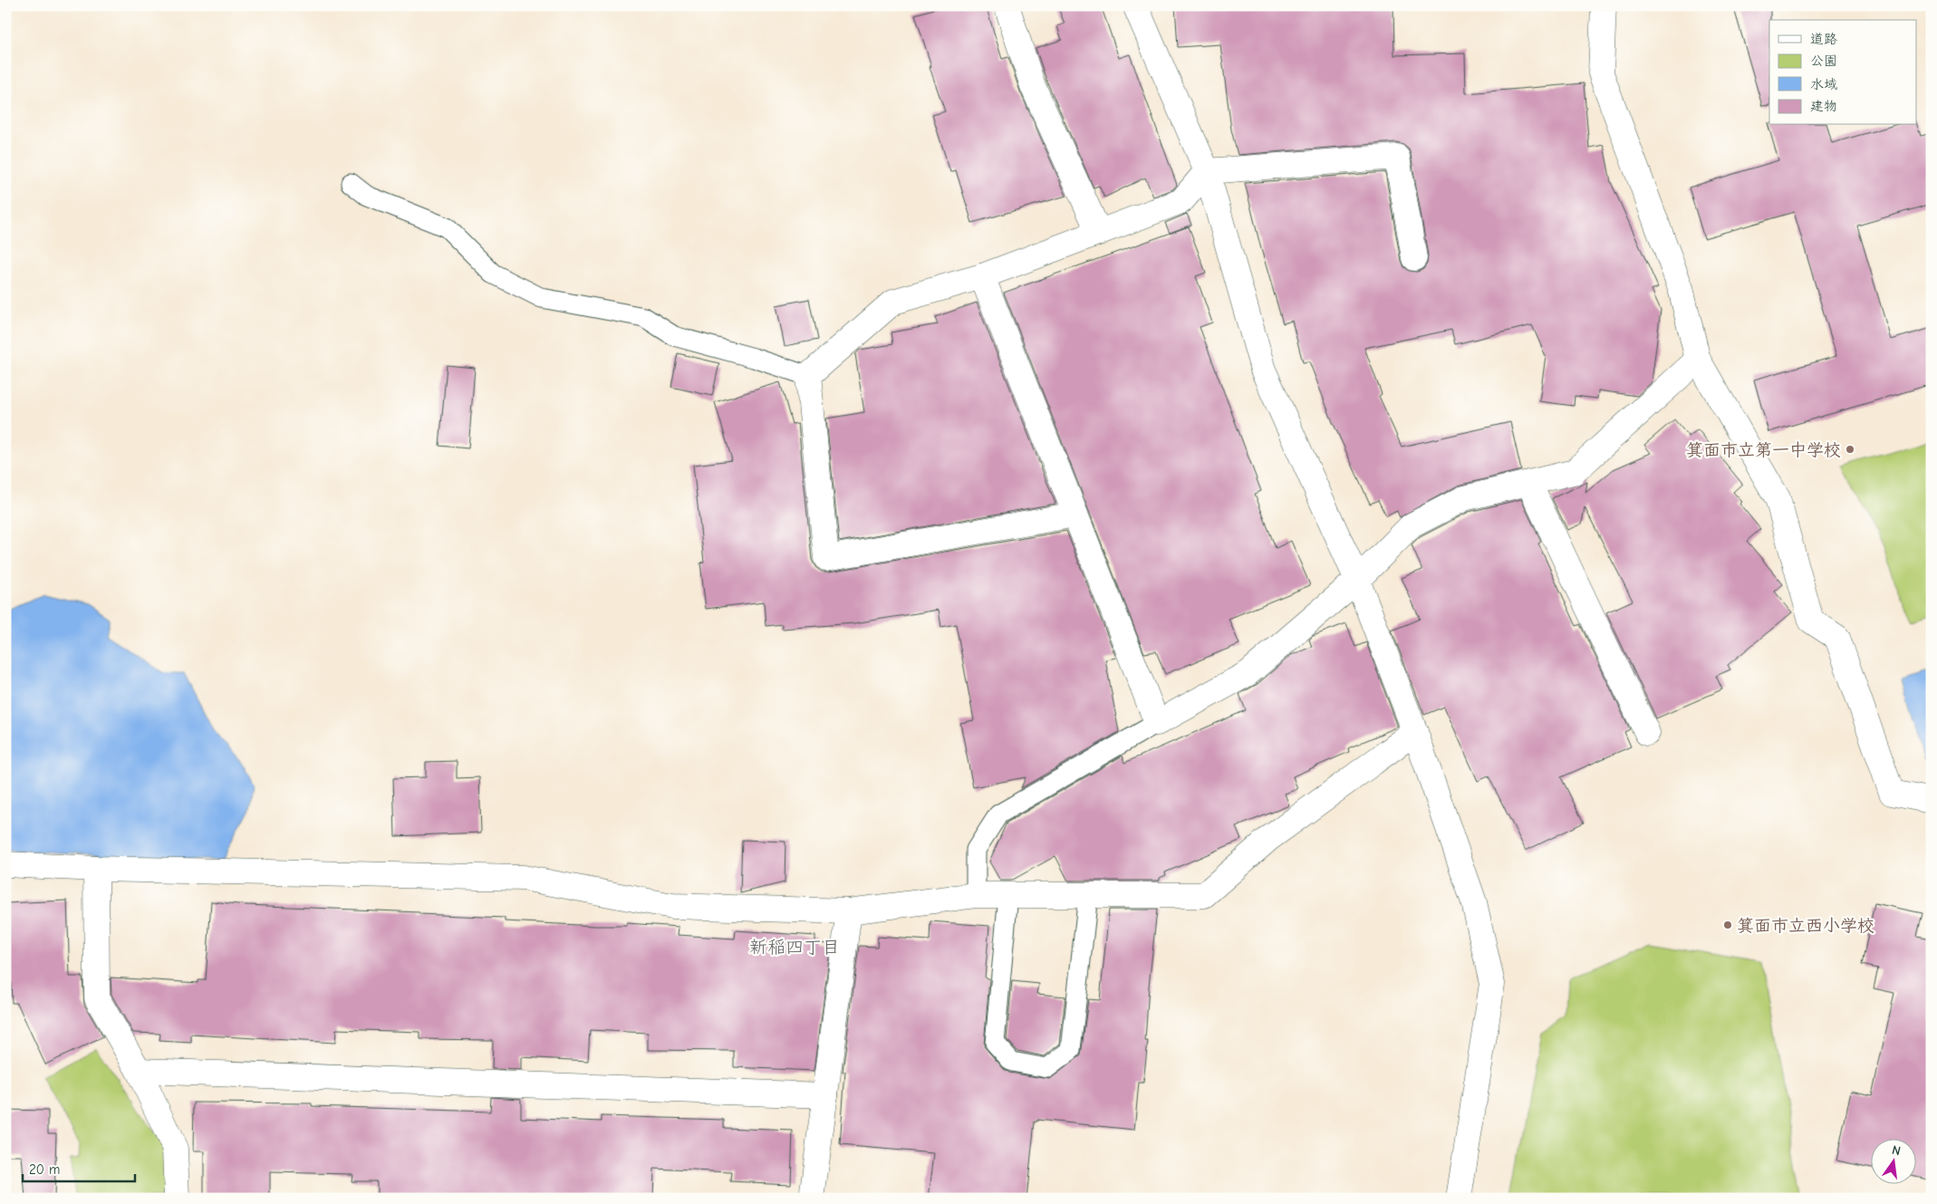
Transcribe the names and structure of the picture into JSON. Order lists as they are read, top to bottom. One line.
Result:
{"districts":["新稲四丁目"],"places":["箕面市立第一中学校","箕面市立西小学校"],"legend":["道路","公園","水域","建物"],"scale_bar":"20 m","north":"top"}
